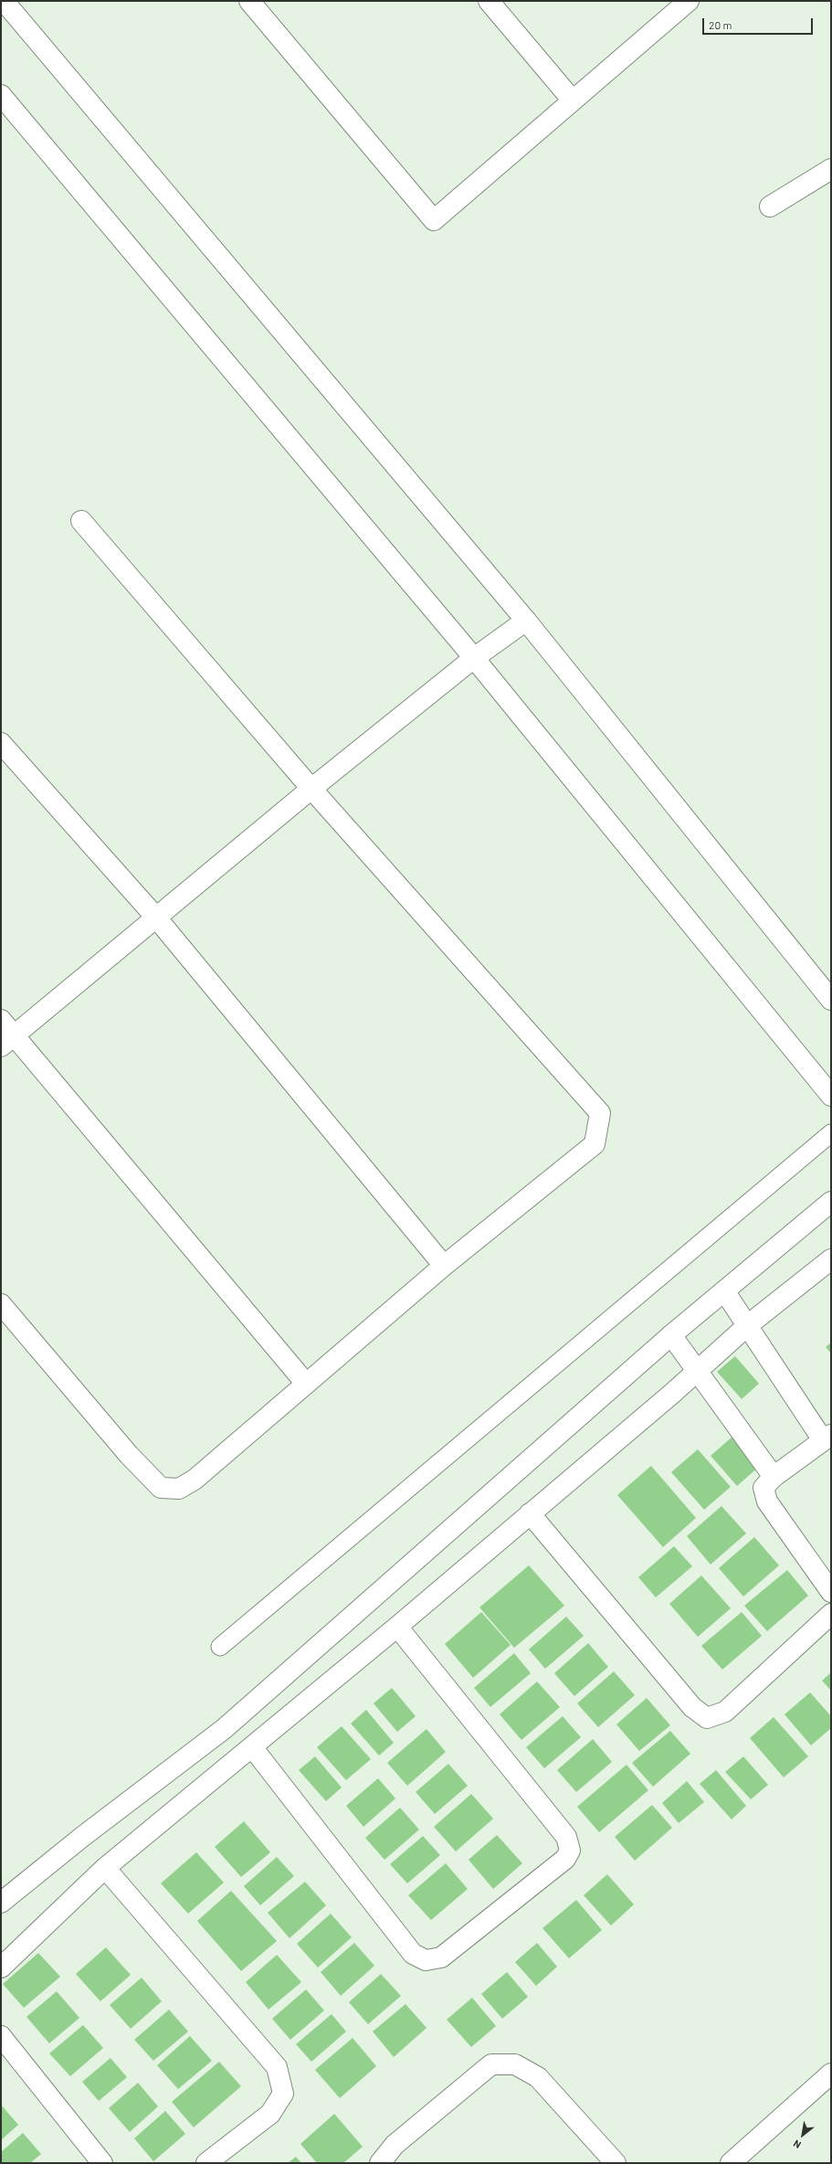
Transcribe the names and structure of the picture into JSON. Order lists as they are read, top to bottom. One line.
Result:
{"scale_bar":"20 m","north":"bottom left"}
